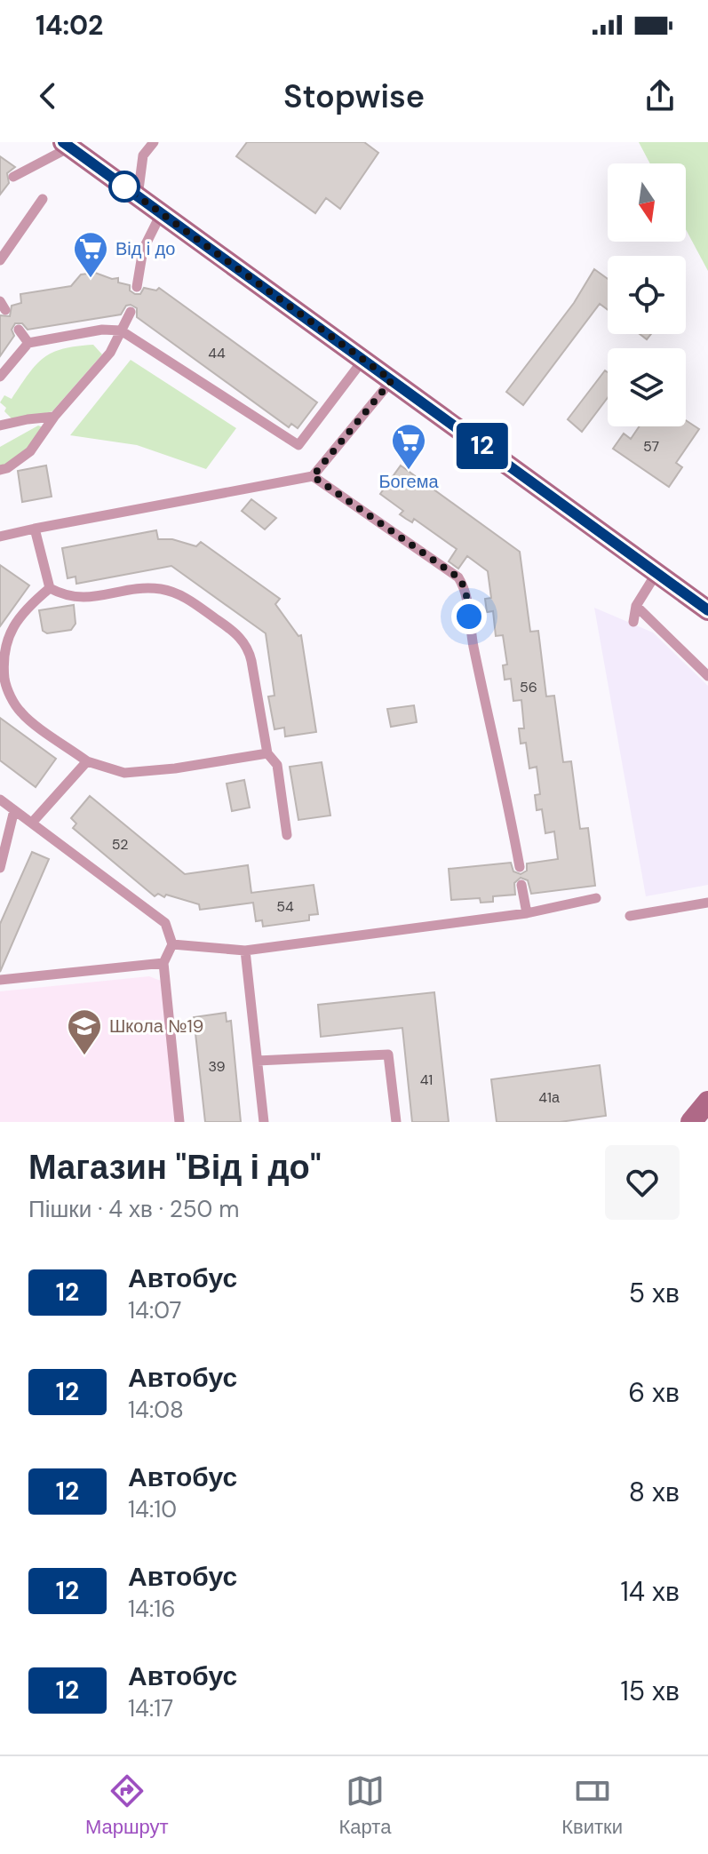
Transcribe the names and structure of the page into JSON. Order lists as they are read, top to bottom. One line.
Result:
{"places":{"supermarket":["Від і до","Богема"],"school or university":["Школа №19"]},"lines":["bus line 12"],"house_numbers":["44","57","56","52","54","39","41","41а"],"north":"bottom","page":{"status":"14:02","header":"Stopwise","on_map":"12","heading":["Магазин \"Від і до\"","Пішки · 4 хв · 250 m"],"list":[{"mark":"12","name":"Автобус","note":"14:07","value":"5 хв"},{"mark":"12","name":"Автобус","note":"14:08","value":"6 хв"},{"mark":"12","name":"Автобус","note":"14:10","value":"8 хв"},{"mark":"12","name":"Автобус","note":"14:16","value":"14 хв"},{"mark":"12","name":"Автобус","note":"14:17","value":"15 хв"}],"tabs":["Маршрут","Карта","Квитки"]}}
